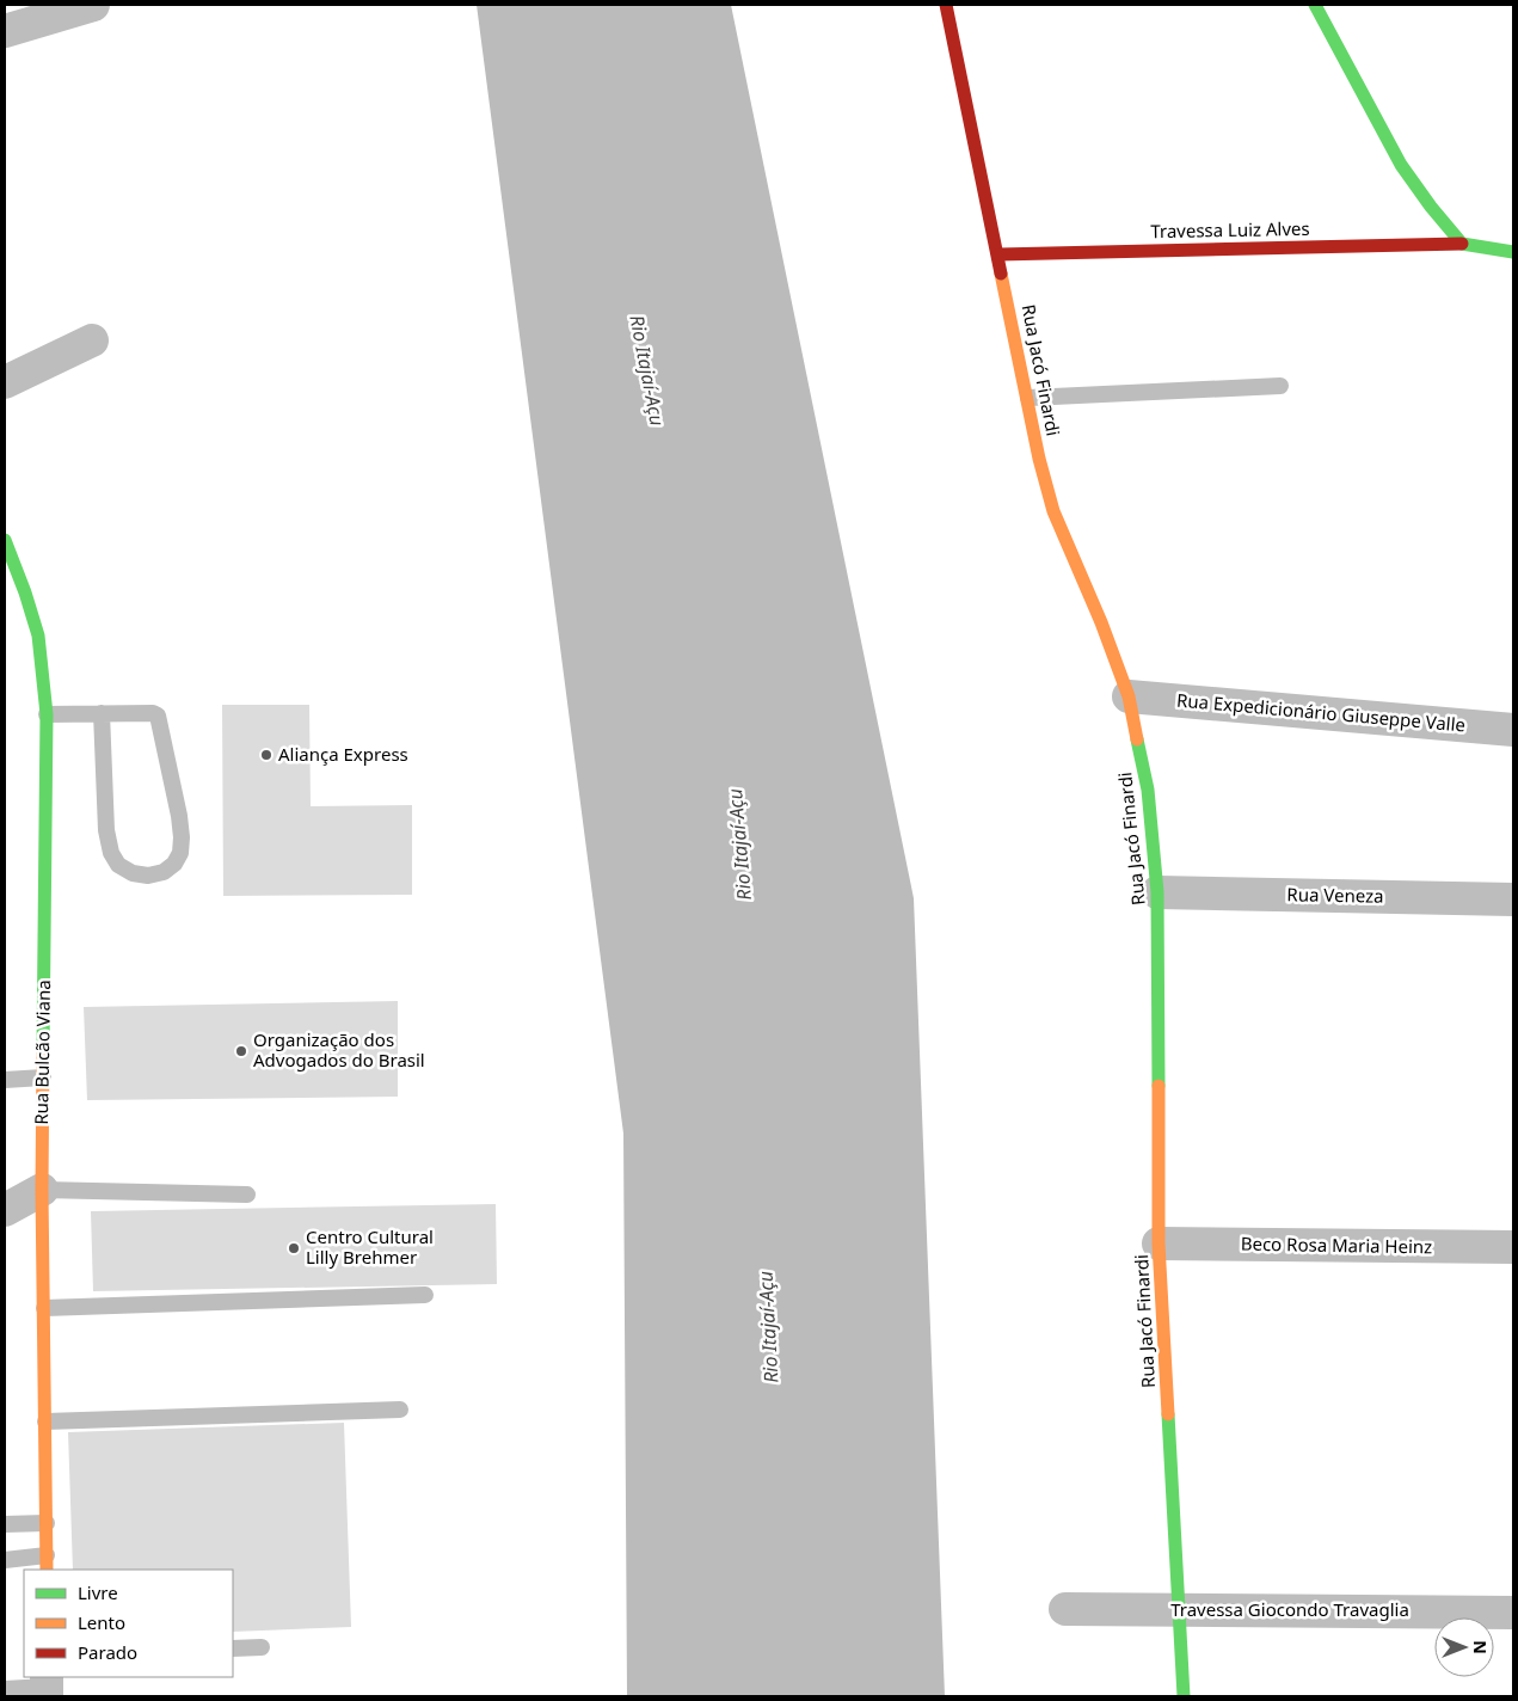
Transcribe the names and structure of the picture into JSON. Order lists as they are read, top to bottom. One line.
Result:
{"streets":{"street":["Travessa Luiz Alves","Rua Jacó Finardi","Rua Expedicionário Giuseppe Valle","Rua Veneza","Rua Bulcão Viana","Beco Rosa Maria Heinz","Travessa Giocondo Travaglia"]},"crossings":[["Travessa Luiz Alves","Rua Jacó Finardi"],["Rua Jacó Finardi","Rua Expedicionário Giuseppe Valle"],["Rua Jacó Finardi","Rua Veneza"],["Rua Jacó Finardi","Beco Rosa Maria Heinz"],["Rua Jacó Finardi","Travessa Giocondo Travaglia"]],"water":["Rio Itajaí-Açu"],"places":["Aliança Express","Organização dos Advogados do Brasil","Centro Cultural Lilly Brehmer"],"legend":["Livre","Lento","Parado"],"north":"right"}
